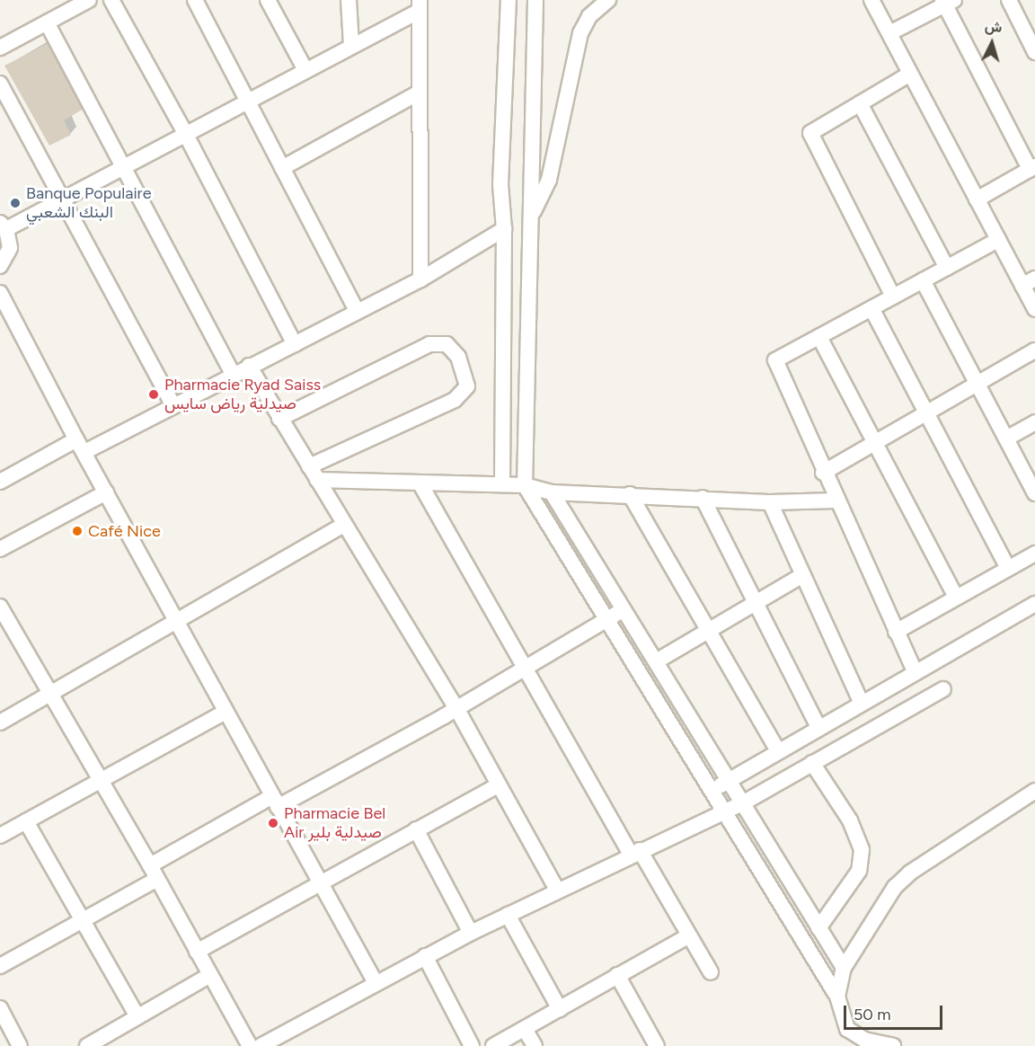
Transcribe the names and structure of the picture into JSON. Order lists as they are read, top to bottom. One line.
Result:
{"places":["Banque Populaire البنك الشعبي","Pharmacie Ryad Saiss صيدلية رياض سايس","Café Nice","Pharmacie Bel Air صيدلية بلير"],"scale_bar":"50 m","north":"top"}
